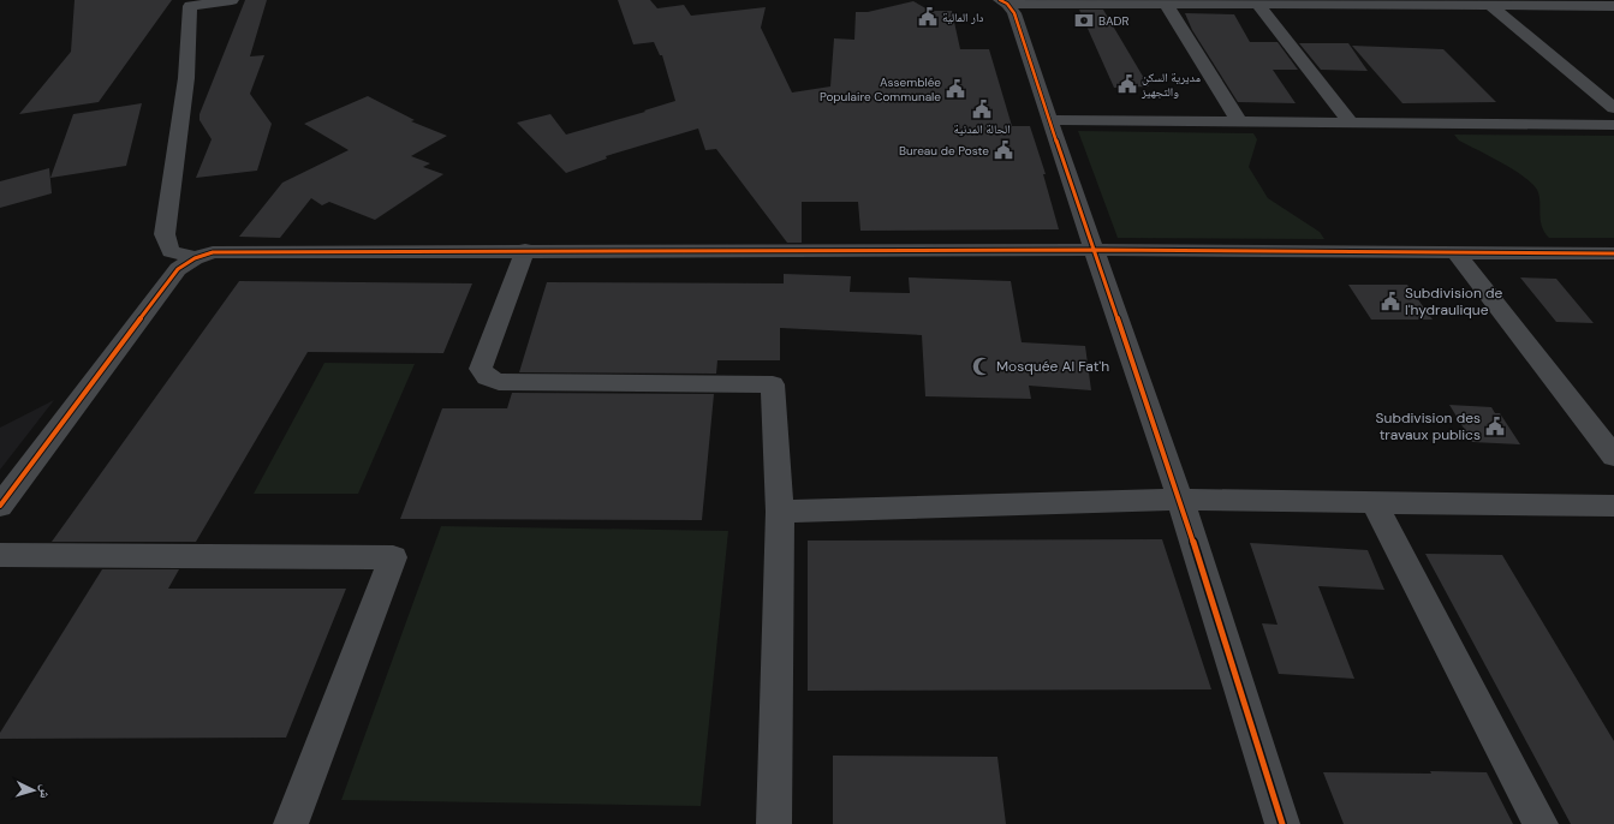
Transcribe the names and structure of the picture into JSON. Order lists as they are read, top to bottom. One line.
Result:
{"places":{"public building":["دار المالية","مديرية السكن والتجهيز","Assemblée Populaire Communale","الحالة المدنية","Bureau de Poste","Subdivision de l'hydraulique","Subdivision des travaux publics"],"bank":["BADR"],"mosque":["Mosquée Al Fat'h"]},"north":"right"}
